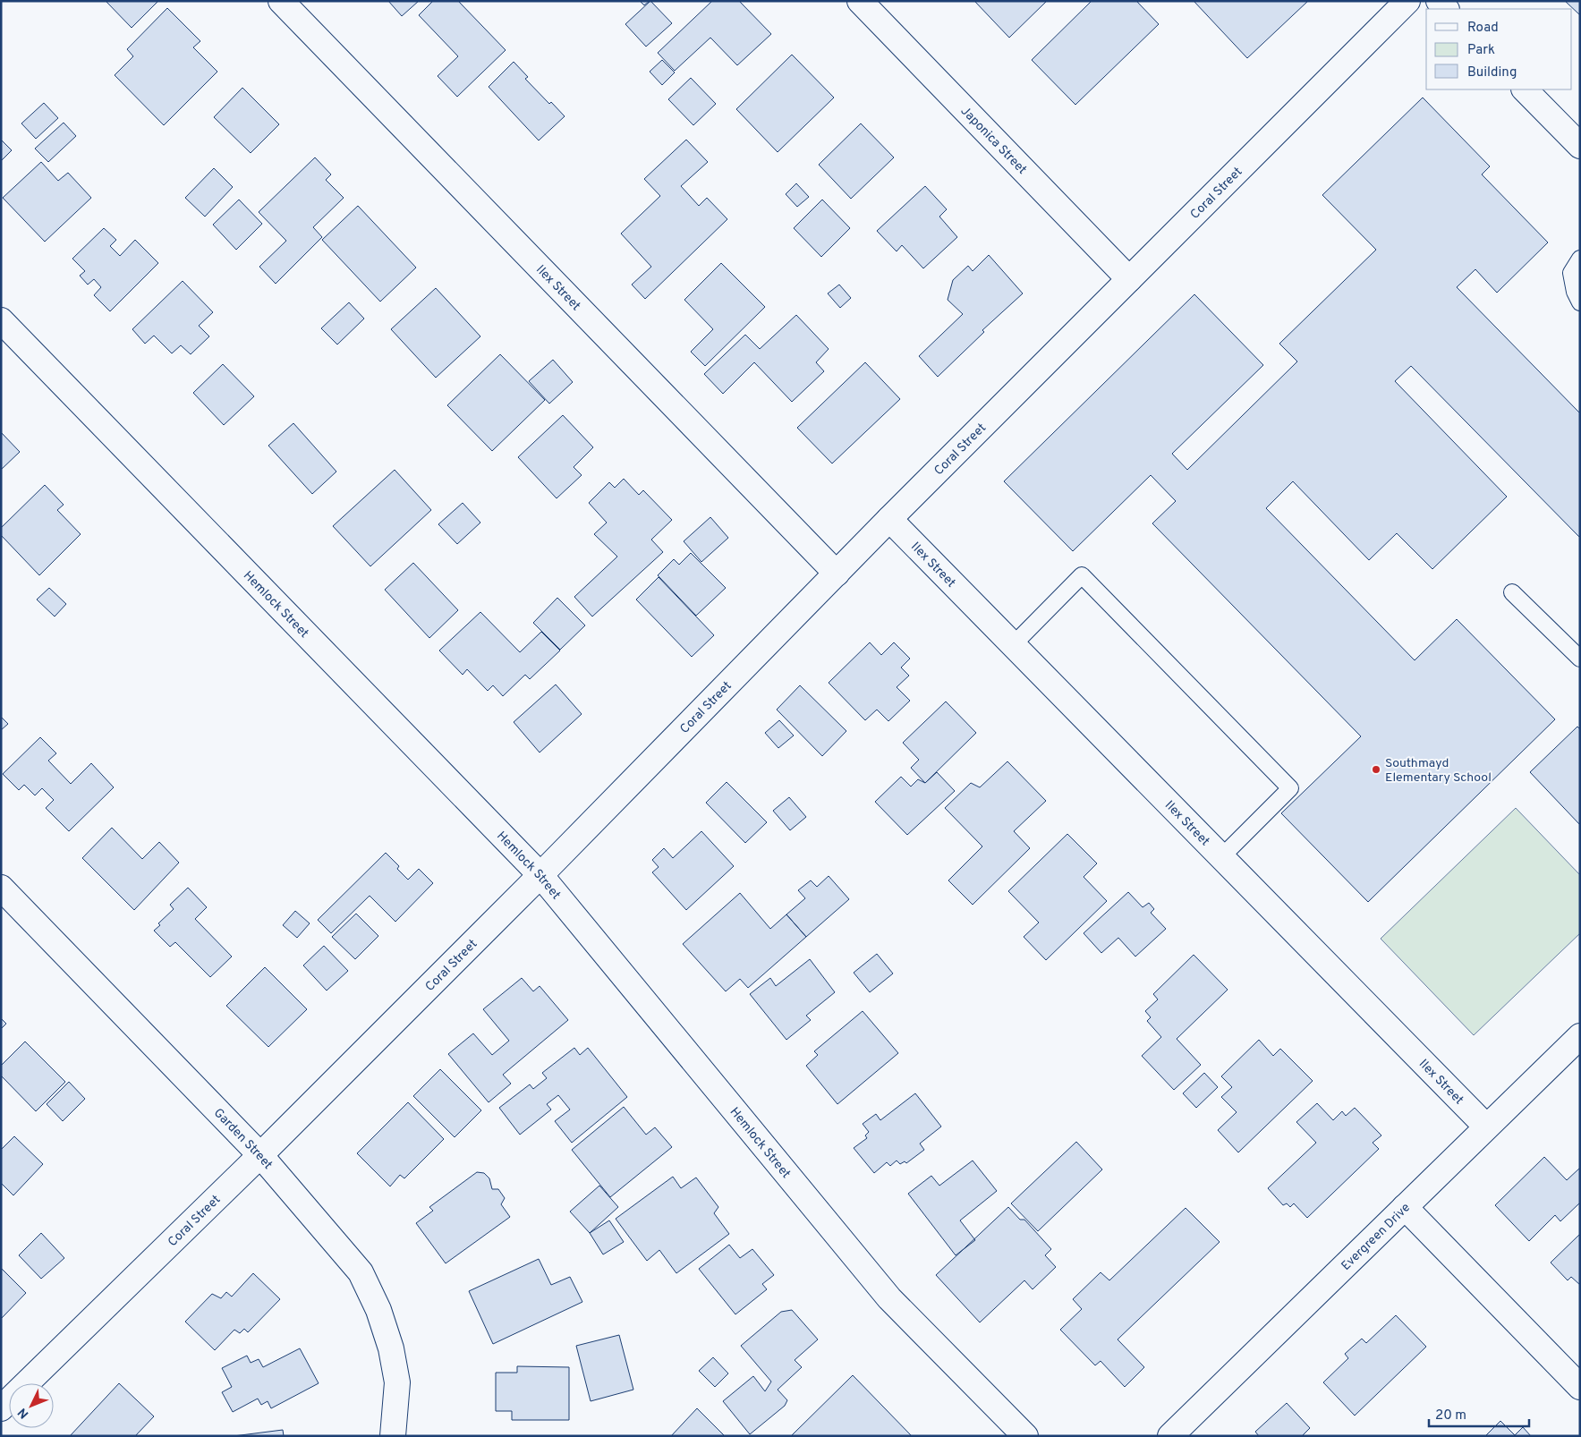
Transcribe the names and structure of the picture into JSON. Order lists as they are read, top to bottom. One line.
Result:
{"streets":{"street":["Japonica Street","Coral Street","Ilex Street","Hemlock Street","Garden Street","Evergreen Drive"]},"crossings":[["Japonica Street","Coral Street"],["Coral Street","Ilex Street"],["Coral Street","Hemlock Street"],["Coral Street","Garden Street"],["Ilex Street","Evergreen Drive"]],"places":["Southmayd Elementary School"],"legend":["Road","Park","Building"],"scale_bar":"20 m","north":"bottom left"}
